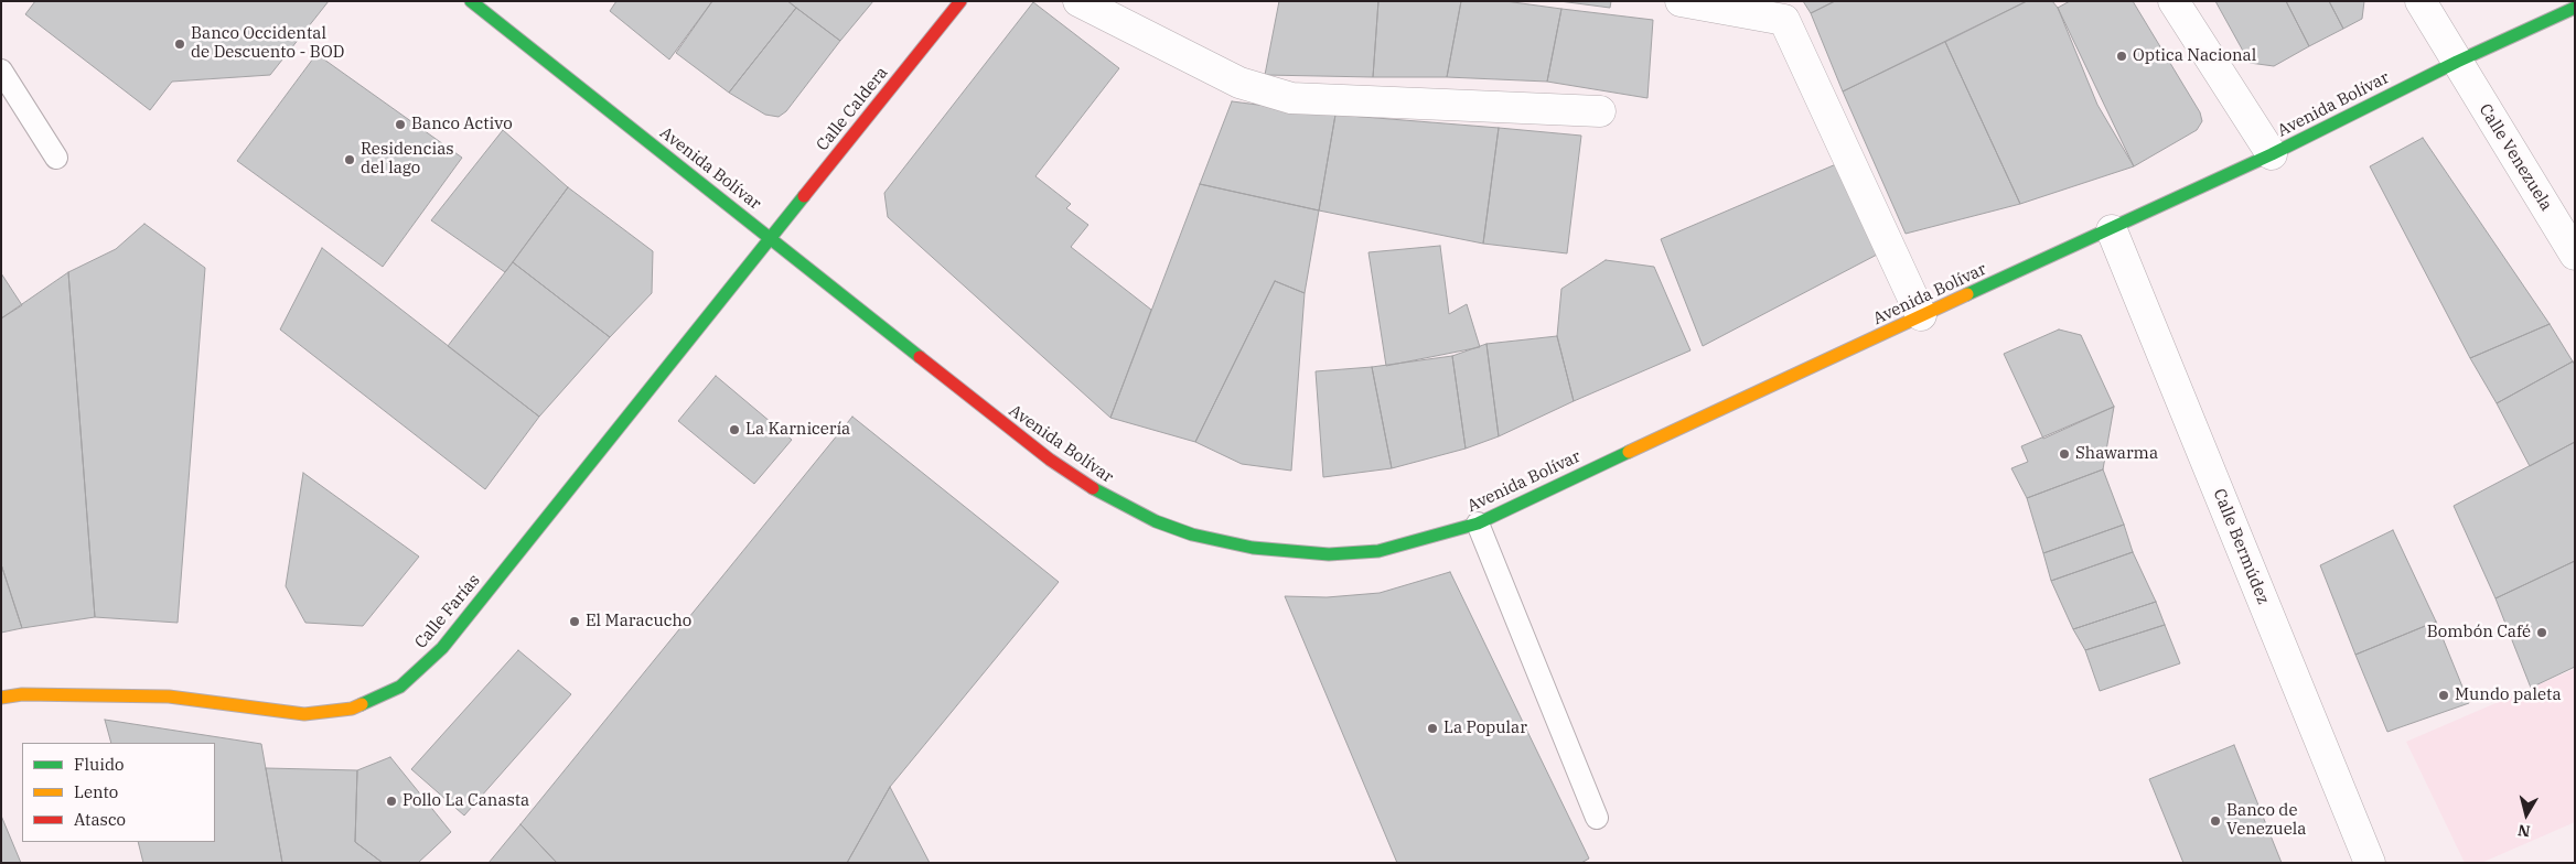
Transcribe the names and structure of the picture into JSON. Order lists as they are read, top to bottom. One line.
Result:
{"streets":{"street":["Avenida Bolívar","Calle Caldera","Calle Venezuela","Calle Bermúdez","Calle Farías"]},"crossings":[["Avenida Bolívar","Calle Caldera"],["Avenida Bolívar","Calle Venezuela"],["Avenida Bolívar","Calle Bermúdez"],["Avenida Bolívar","Calle Farías"],["Calle Caldera","Calle Farías"]],"places":["Banco Occidental de Descuento - BOD","Optica Nacional","Banco Activo","Residencias del lago","La Karnicería","Shawarma","El Maracucho","Bombón Café","Mundo paleta","La Popular","Pollo La Canasta","Banco de Venezuela"],"legend":["Fluido","Lento","Atasco"],"north":"bottom"}
